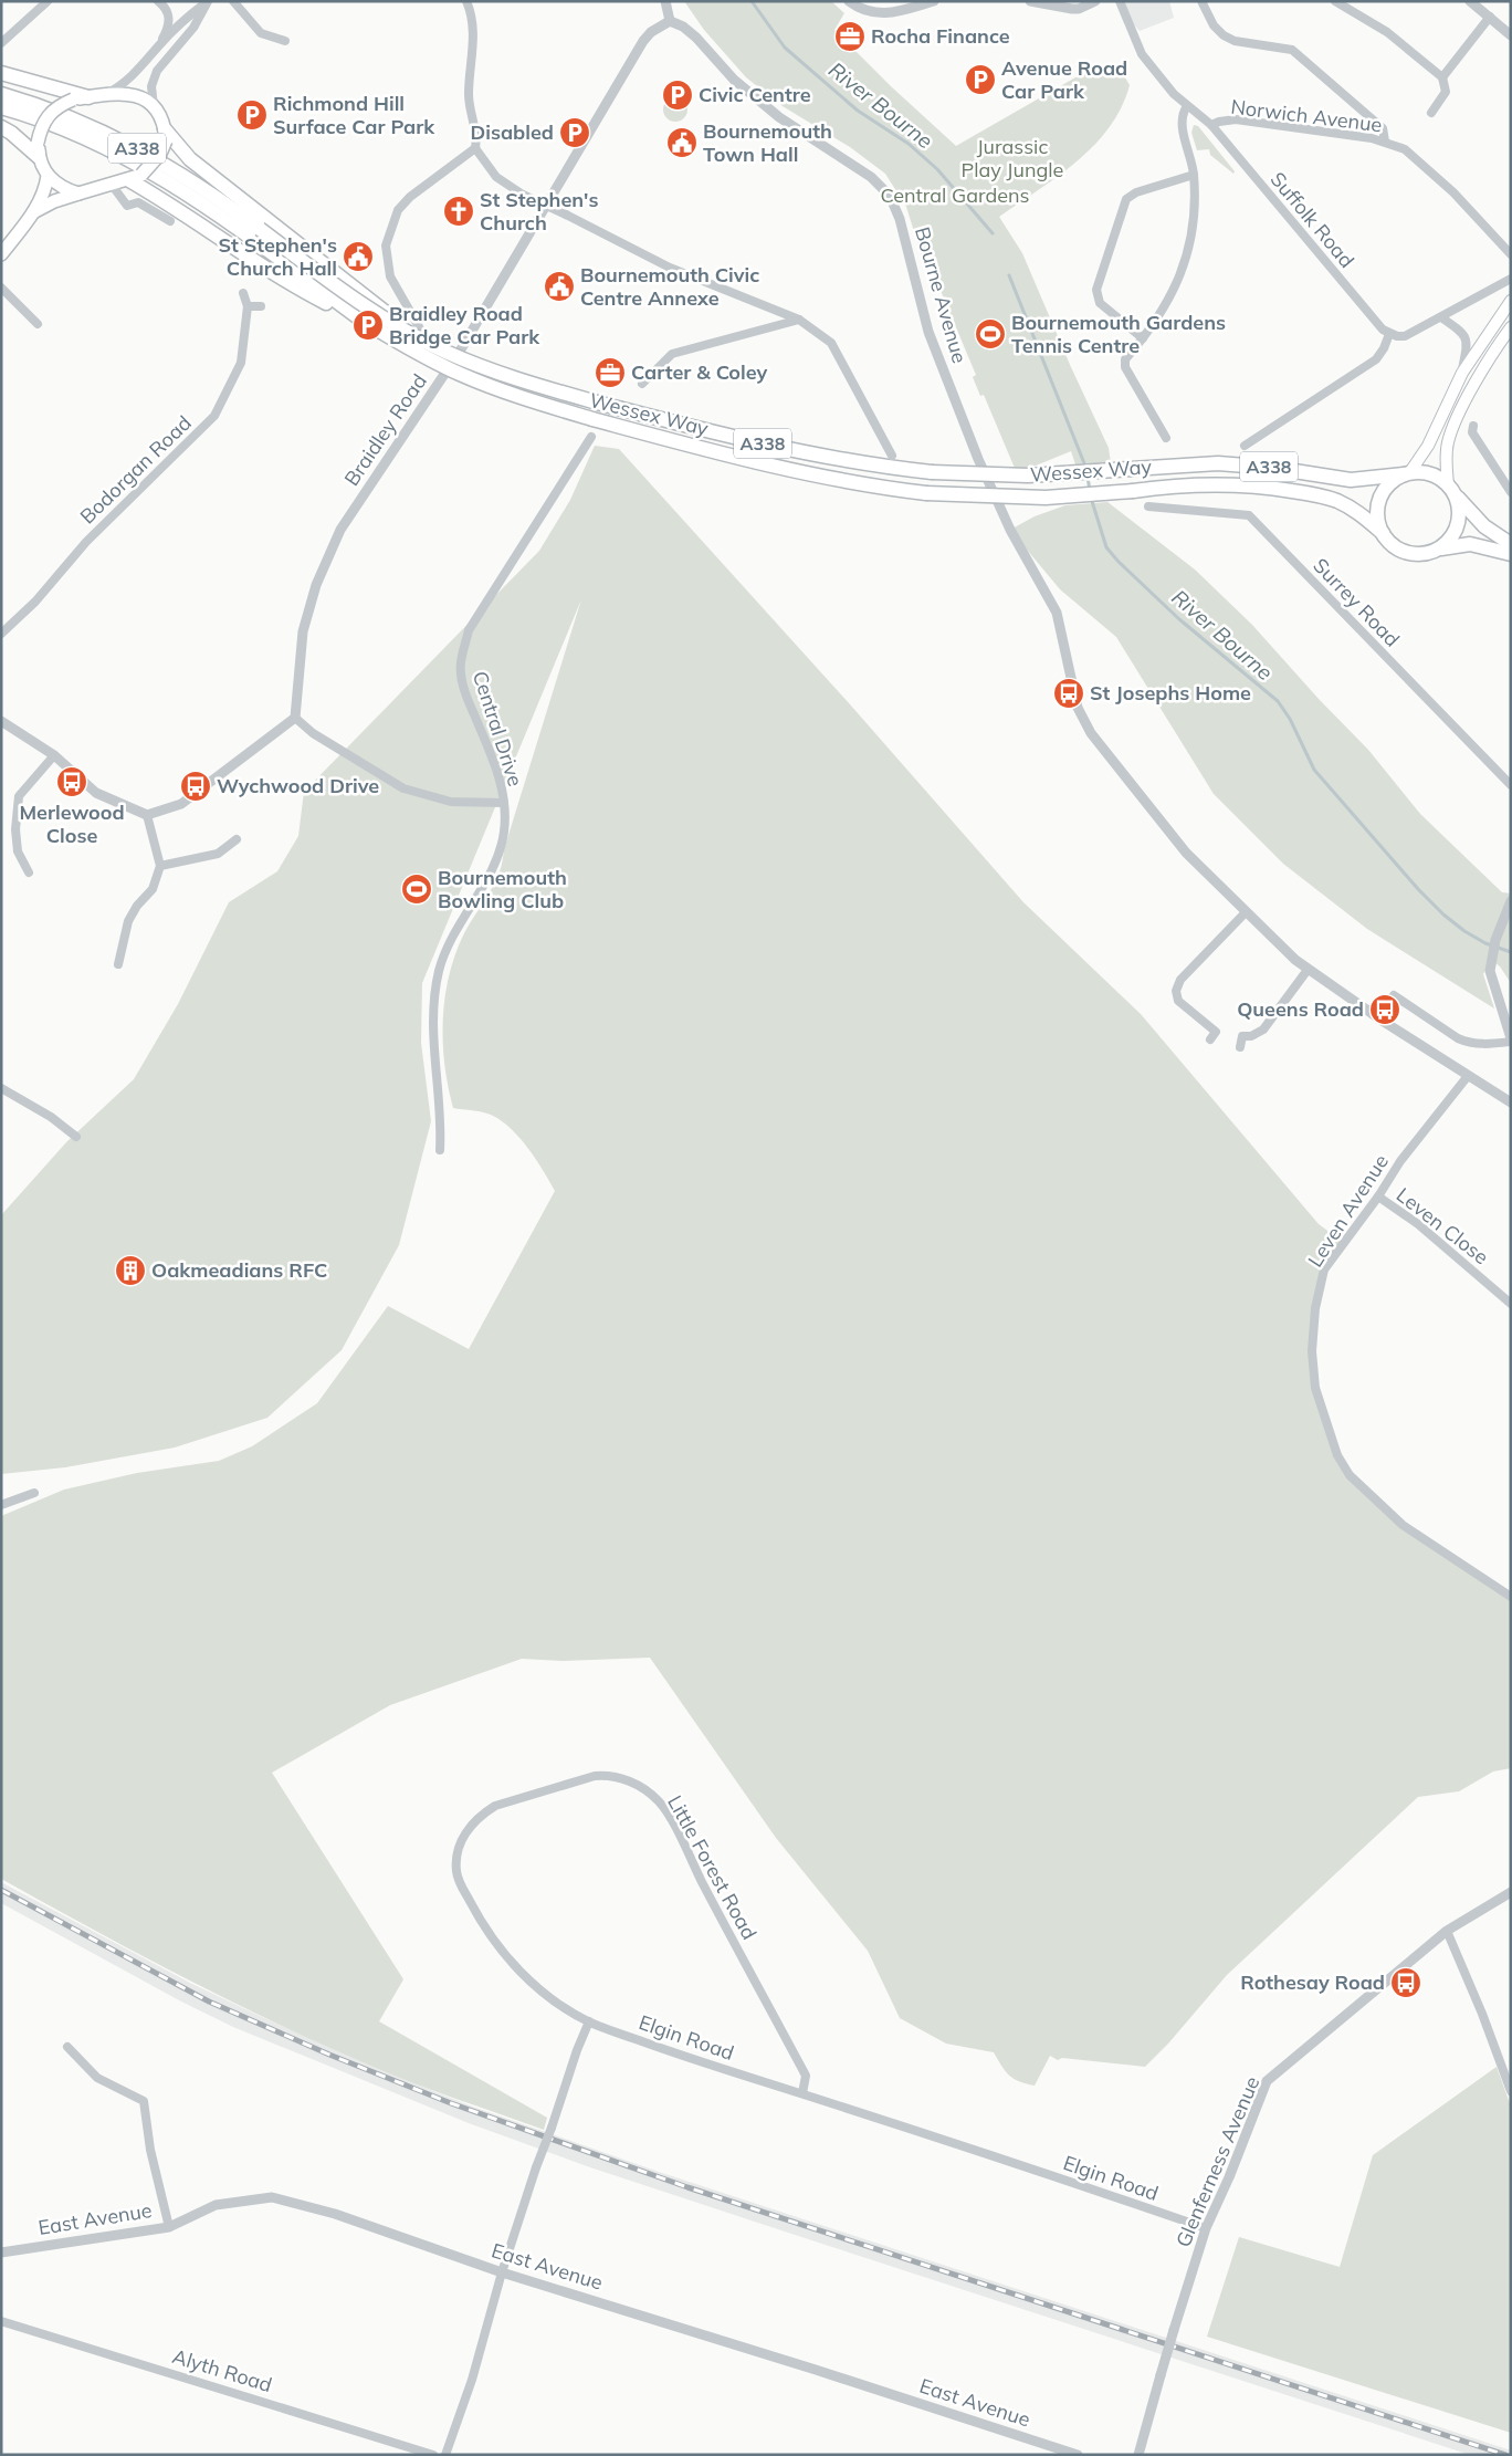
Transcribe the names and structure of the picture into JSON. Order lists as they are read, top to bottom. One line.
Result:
{"streets":{"highway":["A338","Wessex Way"],"street":["Norwich Avenue","Suffolk Road","Bourne Avenue","Braidley Road","Bodorgan Road","Surrey Road","Central Drive","Leven Avenue","Leven Close","Little Forest Road","Elgin Road","Glenferness Avenue","East Avenue","Alyth Road"]},"crossings":[["Norwich Avenue","Suffolk Road"],["Bourne Avenue","Braidley Road"],["Bourne Avenue","Leven Avenue"],["Leven Avenue","Leven Close"],["Little Forest Road","Elgin Road"],["Elgin Road","Glenferness Avenue"]],"water":["River Bourne"],"parks":["Jurassic Play Jungle","Central Gardens"],"places":{"office":["Rocha Finance","Carter & Coley"],"parking":["Avenue Road Car Park","Civic Centre","Richmond Hill Surface Car Park","Disabled","Braidley Road Bridge Car Park"],"public building":["Bournemouth Town Hall","St Stephen's Church Hall","Bournemouth Civic Centre Annexe"],"church":["St Stephen's Church"],"sports":["Bournemouth Gardens Tennis Centre","Bournemouth Bowling Club"],"bus stop":["St Josephs Home","Merlewood Close","Wychwood Drive","Queens Road","Rothesay Road"],"building":["Oakmeadians RFC"]}}
